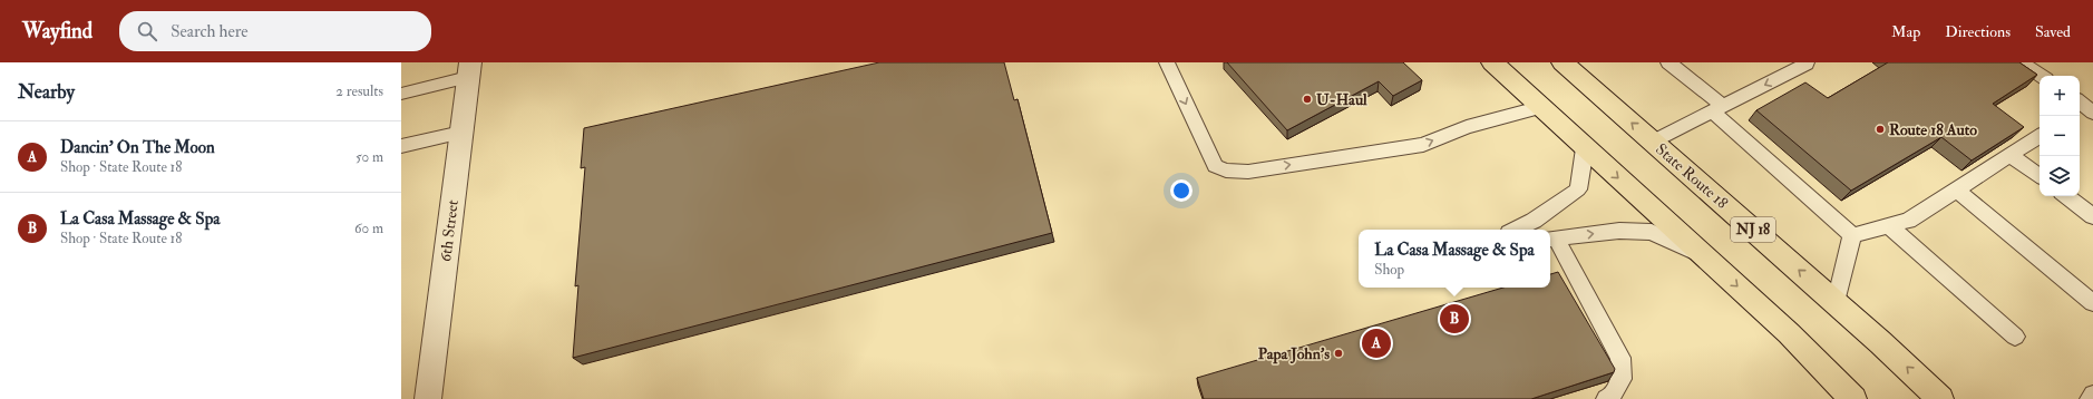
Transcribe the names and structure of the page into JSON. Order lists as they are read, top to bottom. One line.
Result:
{"streets":{"highway":["State Route 18","NJ 18"],"street":["6th Street"]},"places":["U-Haul","Route 18 Auto","Papa John's"],"page":{"header":"Wayfind","search":"Search here","nav":["Map","Directions","Saved"],"heading":["Nearby","2 results"],"map_buttons":["+","−"],"list":[{"mark":"A","name":"Dancin' On The Moon","note":"Shop · State Route 18","value":"50 m"},{"mark":"B","name":"La Casa Massage & Spa","note":"Shop · State Route 18","value":"60 m"}],"popup":["La Casa Massage & Spa","Shop"],"pins":["B","A"]}}
